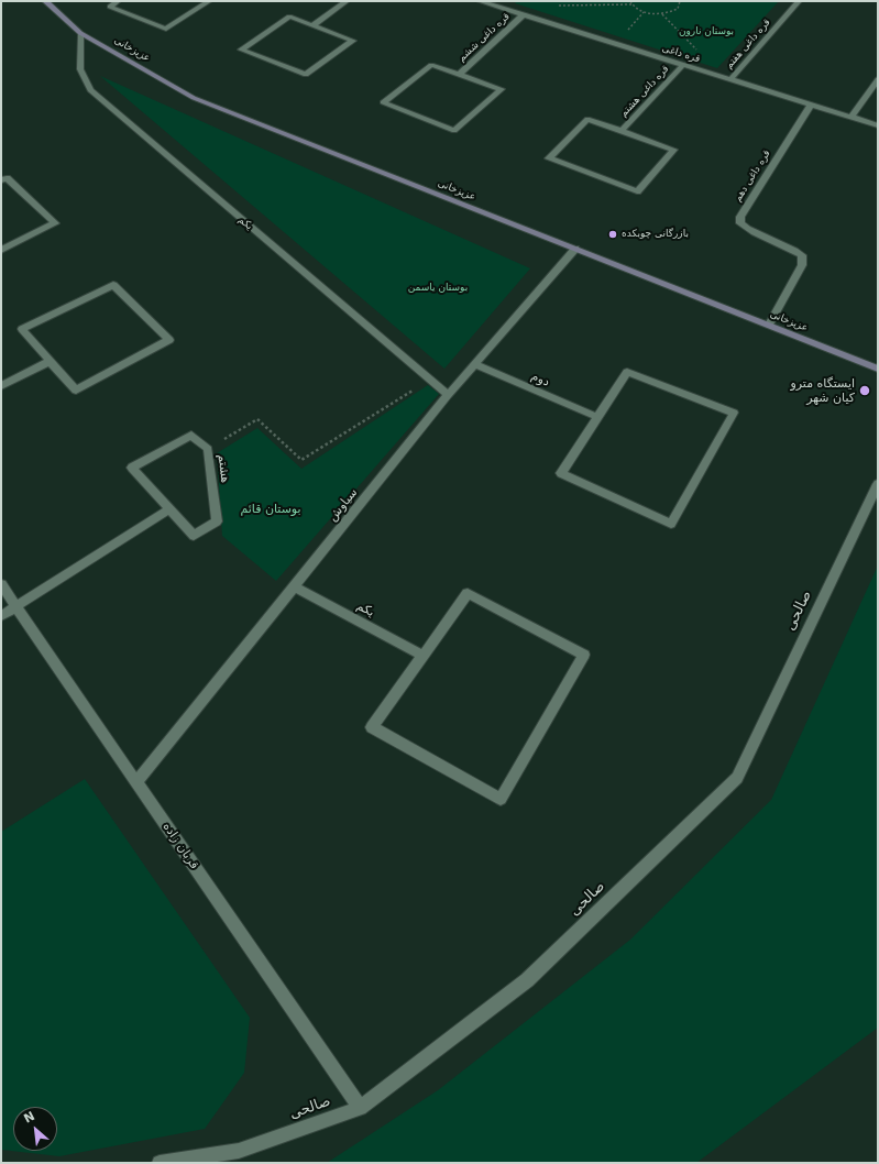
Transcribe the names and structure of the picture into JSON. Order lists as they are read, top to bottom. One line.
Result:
{"streets":{"main road":["عزیزخانی"],"street":["قره داغی ششم","قره داغی هفتم","قره داغی","قره داغی هشتم","قره داغی دهم","یکم","دوم","هشتم","سیاوش","صالحی","قربان زاده"]},"crossings":[["قره داغی ششم","قره داغی"],["قره داغی هفتم","قره داغی"],["عزیزخانی","قره داغی دهم"],["عزیزخانی","یکم"],["عزیزخانی","سیاوش"],["قره داغی","قره داغی هشتم"],["قره داغی","قره داغی دهم"],["یکم","سیاوش"],["دوم","سیاوش"],["سیاوش","قربان زاده"],["صالحی","قربان زاده"]],"parks":["بوستان نارون","بوستان یاسمن","بوستان قائم"],"places":["بازرگانی چوبکده","ایستگاه مترو کیان شهر"],"north":"top left"}
